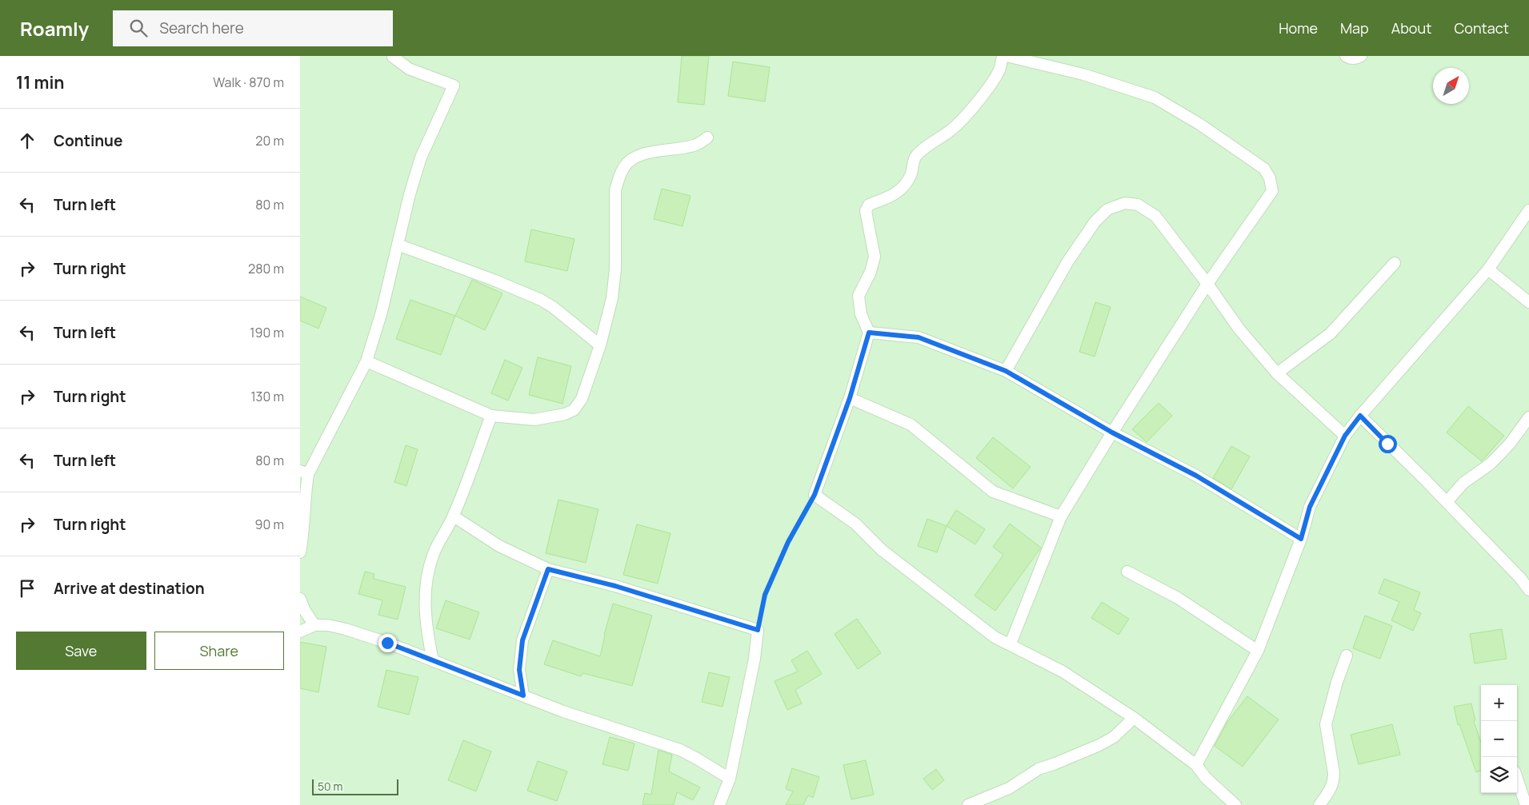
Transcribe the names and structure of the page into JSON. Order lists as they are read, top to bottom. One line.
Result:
{"scale_bar":"50 m","north":"top right","page":{"header":"Roamly","search":"Search here","nav":["Home","Map","About","Contact"],"heading":["11 min","Walk · 870 m"],"list":[["Continue","20 m"],["Turn left","80 m"],["Turn right","280 m"],["Turn left","190 m"],["Turn right","130 m"],["Turn left","80 m"],["Turn right","90 m"],"Arrive at destination"],"buttons":["Save","Share"],"map_buttons":["+","−"],"scale":"50 m"}}
